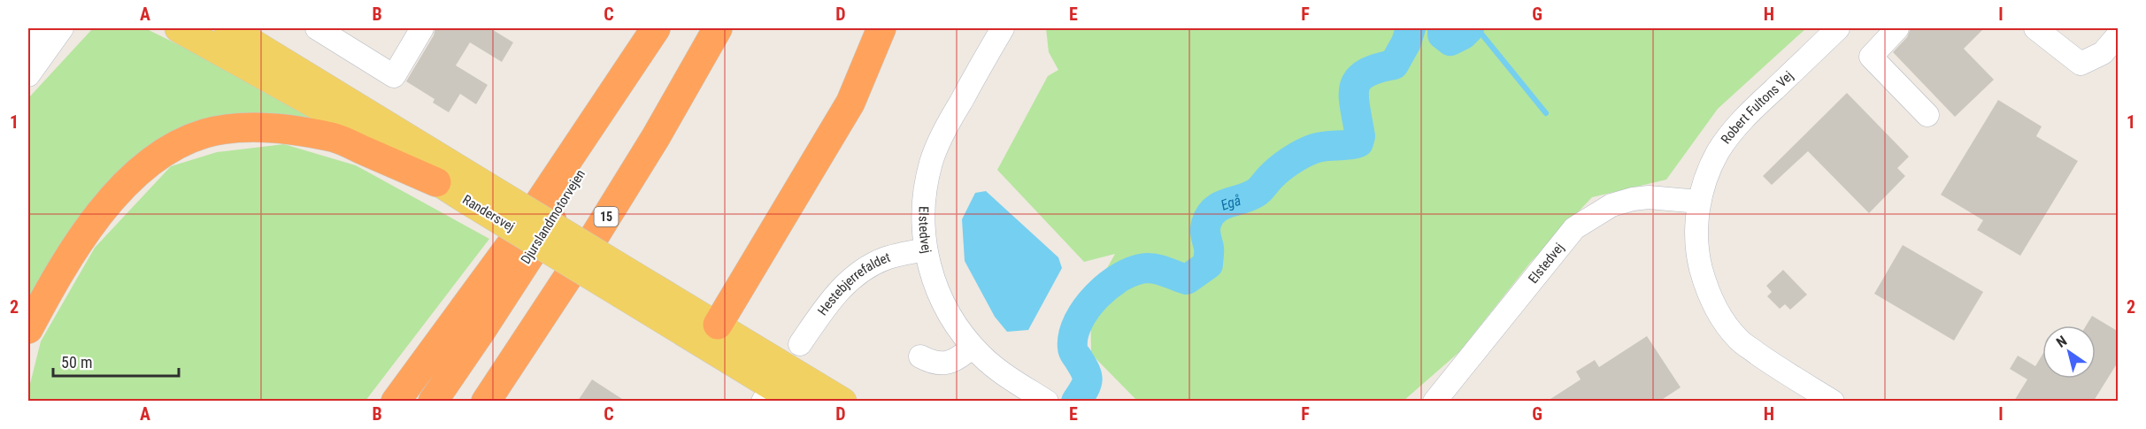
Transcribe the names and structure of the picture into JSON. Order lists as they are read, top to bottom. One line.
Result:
{"streets":{"highway":["Djurslandmotorvejen","15"],"main road":["Randersvej"],"street":["Robert Fultons Vej","Elstedvej","Hestebjerrefaldet"]},"crossings":[["Robert Fultons Vej","Elstedvej"],["Elstedvej","Hestebjerrefaldet"]],"water":["Egå"],"scale_bar":"50 m","north":"top left","grid":{"columns":["A","B","C","D","E","F","G","H","I"],"rows":["1","2"]}}
